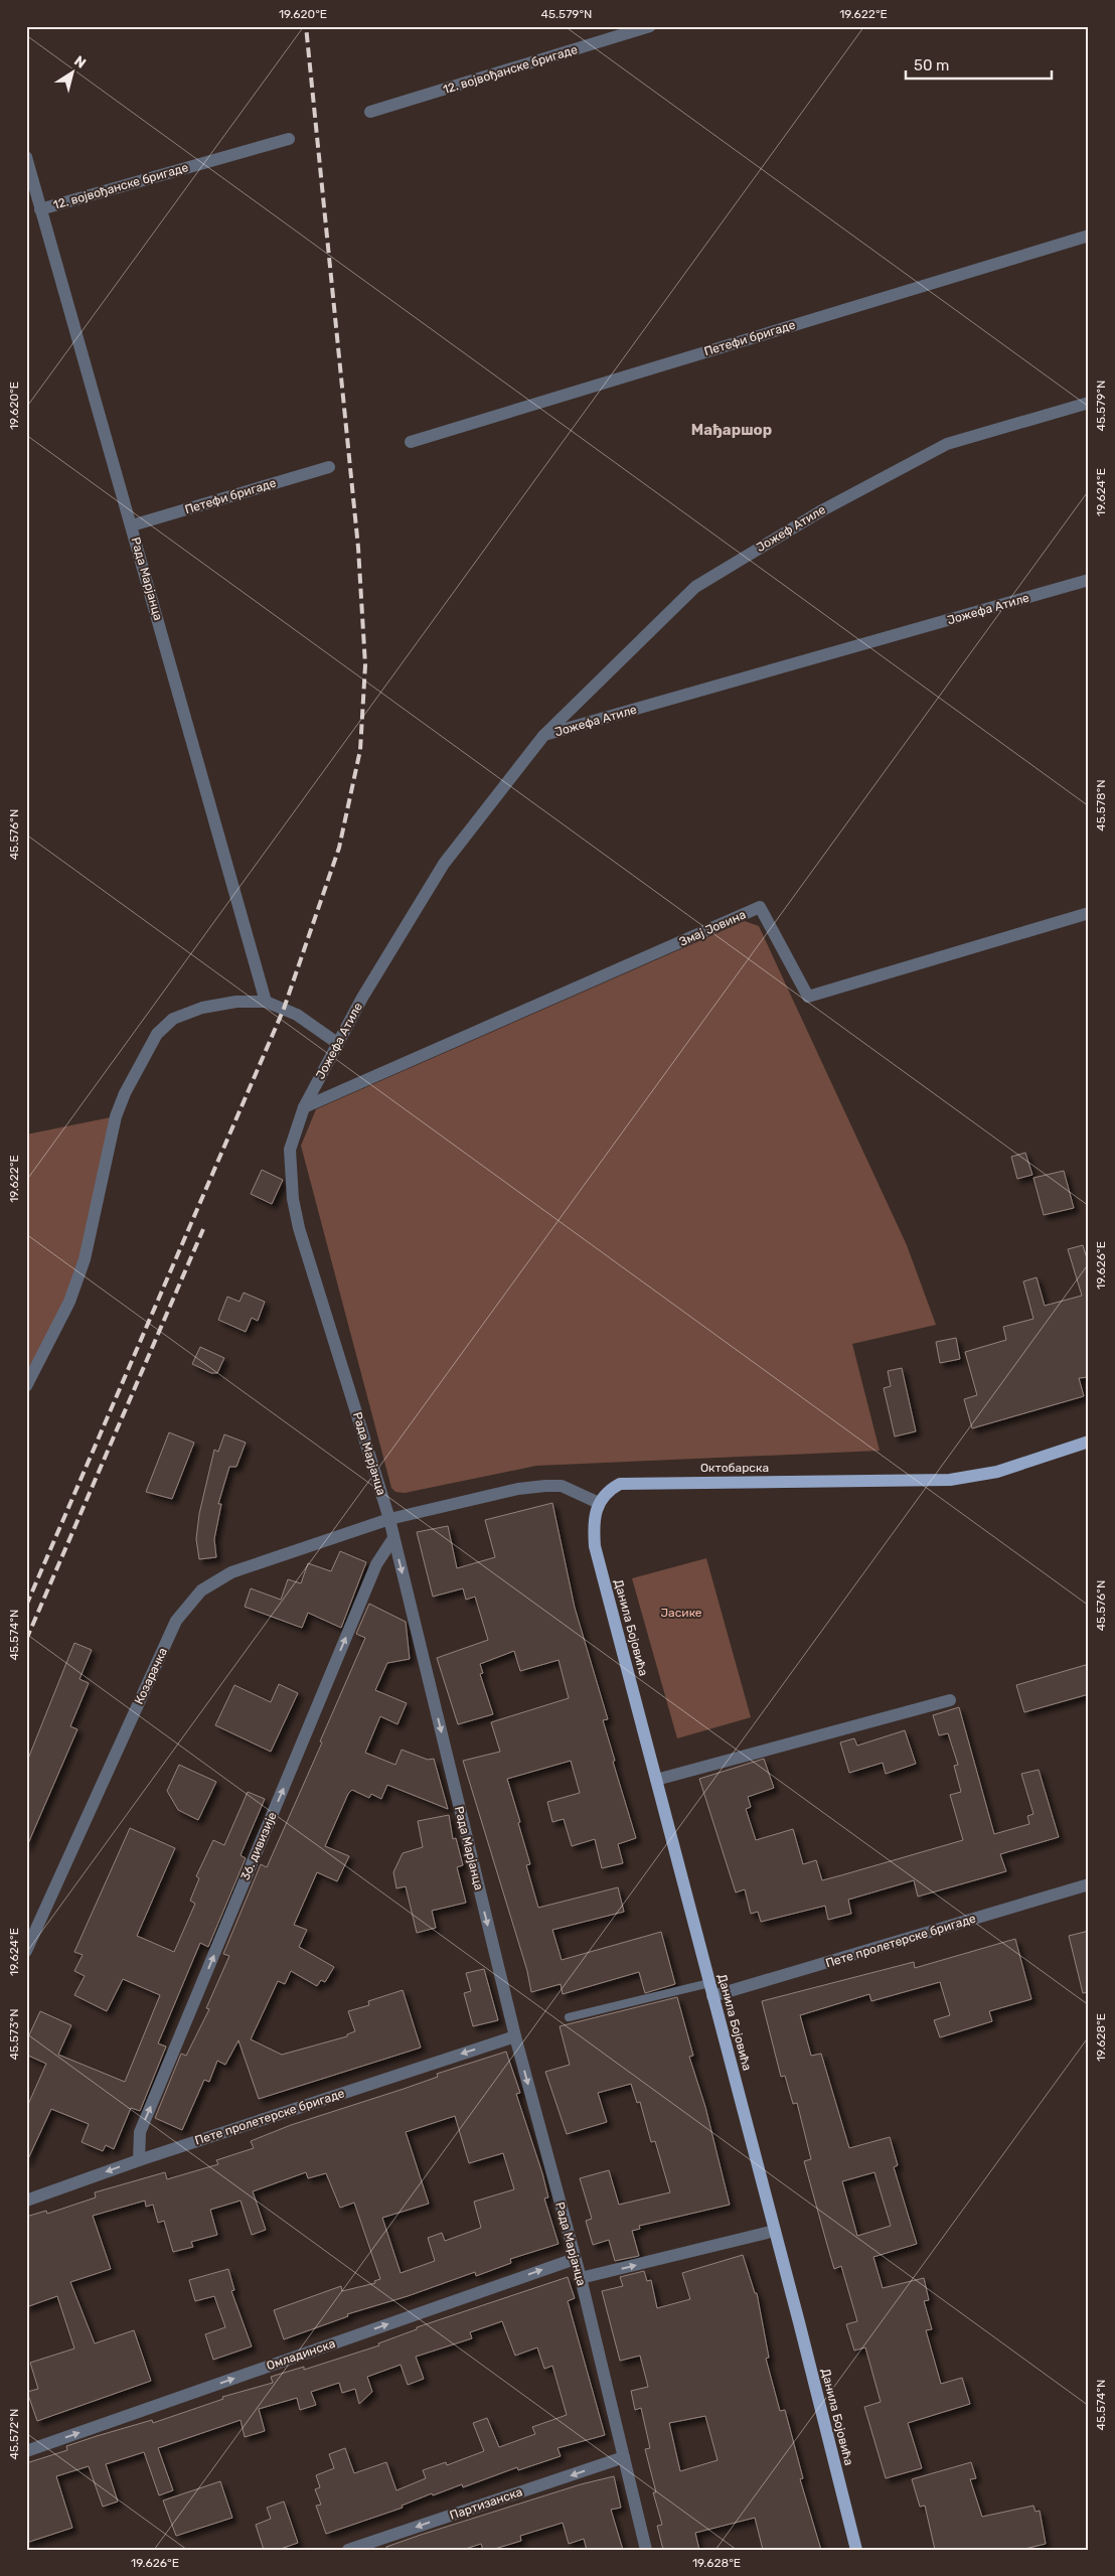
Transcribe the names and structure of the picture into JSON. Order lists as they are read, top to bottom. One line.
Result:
{"streets":{"main road":["Октобарска","Данила Бојовића"],"street":["12. војвођанске бригаде","Петефи бригаде","Јожеф Атиле","Рада Марјанца","Јожефа Атиле","Змај Јовина","Козарачка","36. дивизије","Пете пролетерске бригаде","Омладинска","Партизанска"]},"crossings":[["12. војвођанске бригаде","Рада Марјанца"],["Петефи бригаде","Рада Марјанца"],["Јожеф Атиле","Јожефа Атиле"],["Рада Марјанца","Јожефа Атиле"],["Рада Марјанца","Козарачка"],["Рада Марјанца","36. дивизије"],["Рада Марјанца","Пете пролетерске бригаде"],["Рада Марјанца","Омладинска"],["Рада Марјанца","Партизанска"],["Јожефа Атиле","Змај Јовина"],["Октобарска","Данила Бојовића"],["Данила Бојовића","Пете пролетерске бригаде"],["36. дивизије","Пете пролетерске бригаде"]],"one_way":["36. дивизије","Пете пролетерске бригаде","Омладинска","Партизанска"],"districts":["Мађаршор"],"parks":["Јасике"],"scale_bar":"50 m","north":"top right","coordinates":["19.620°E","45.579°N","19.622°E","19.624°E","45.578°N","45.576°N","19.626°E","45.574°N","45.573°N","19.628°E","45.572°N"]}
